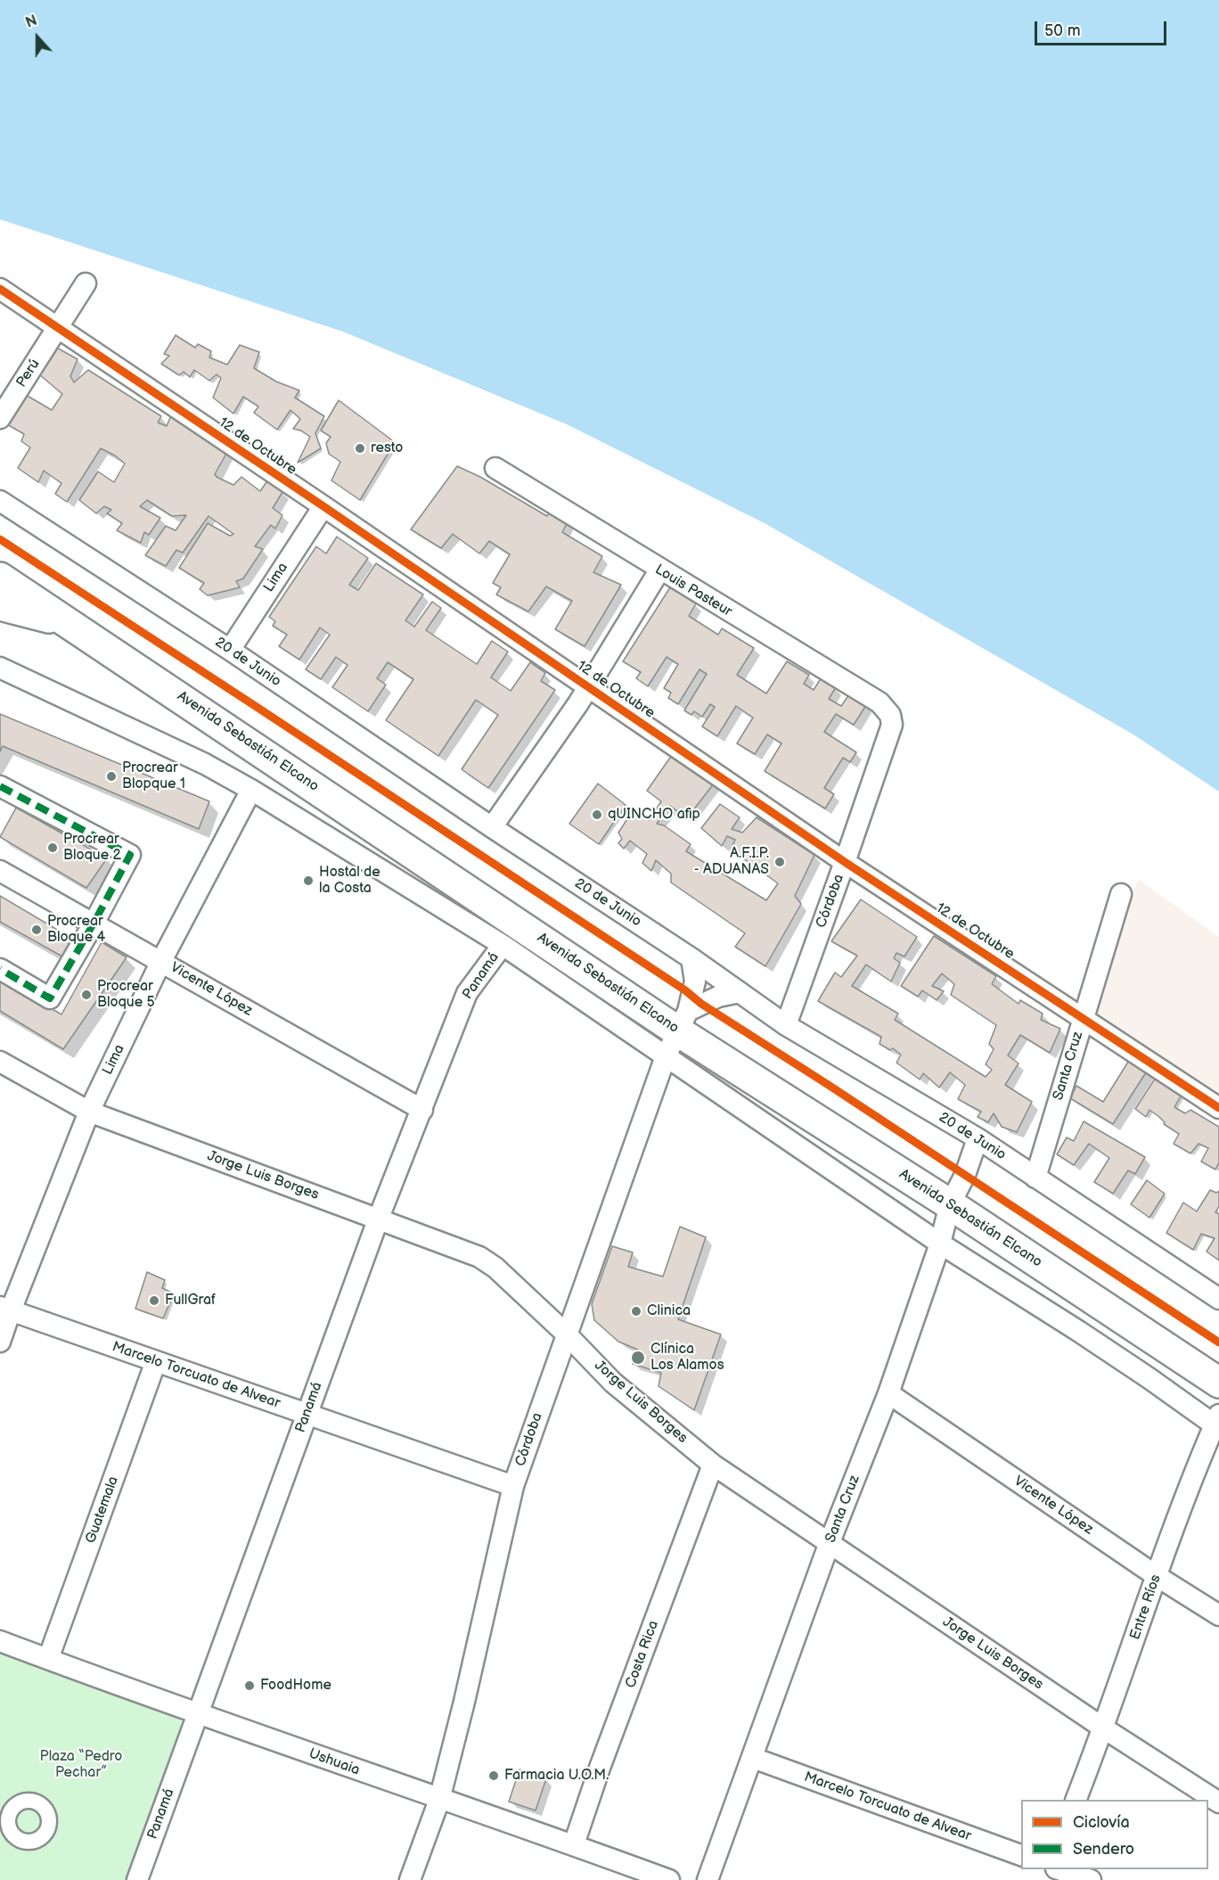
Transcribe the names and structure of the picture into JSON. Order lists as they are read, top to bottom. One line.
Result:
{"streets":{"main road":["Avenida Sebastián Elcano"],"street":["Perú","12 de Octubre","Lima","Louis Pasteur","20 de Junio","Córdoba","Panamá","Vicente López","Santa Cruz","Jorge Luis Borges","Marcelo Torcuato de Alvear","Guatemala","Entre Ríos","Costa Rica","Ushuaia"]},"crossings":[["Perú","12 de Octubre"],["12 de Octubre","Lima"],["12 de Octubre","Córdoba"],["12 de Octubre","Santa Cruz"],["Lima","20 de Junio"],["Lima","Vicente López"],["Lima","Jorge Luis Borges"],["Lima","Marcelo Torcuato de Alvear"],["Louis Pasteur","Córdoba"],["20 de Junio","Córdoba"],["20 de Junio","Santa Cruz"],["Avenida Sebastián Elcano","Córdoba"],["Avenida Sebastián Elcano","Santa Cruz"],["Córdoba","Jorge Luis Borges"],["Córdoba","Marcelo Torcuato de Alvear"],["Córdoba","Ushuaia"],["Panamá","Vicente López"],["Panamá","Jorge Luis Borges"],["Panamá","Marcelo Torcuato de Alvear"],["Panamá","Ushuaia"],["Vicente López","Santa Cruz"],["Vicente López","Entre Ríos"],["Santa Cruz","Jorge Luis Borges"],["Santa Cruz","Marcelo Torcuato de Alvear"],["Jorge Luis Borges","Entre Ríos"],["Jorge Luis Borges","Costa Rica"],["Marcelo Torcuato de Alvear","Guatemala"],["Guatemala","Ushuaia"],["Costa Rica","Ushuaia"]],"parks":["Plaza “Pedro Pechar”"],"places":["resto","Procrear Blopque 1","qUINCHO afip","Procrear Bloque 2","A.F.I.P. - ADUANAS","Hostal de la Costa","Procrear Bloque 4","Procrear Bloque 5","FullGraf","Clinica","Clínica Los Alamos","FoodHome","Farmacia U.O.M."],"legend":["Ciclovía","Sendero"],"scale_bar":"50 m","north":"top"}
